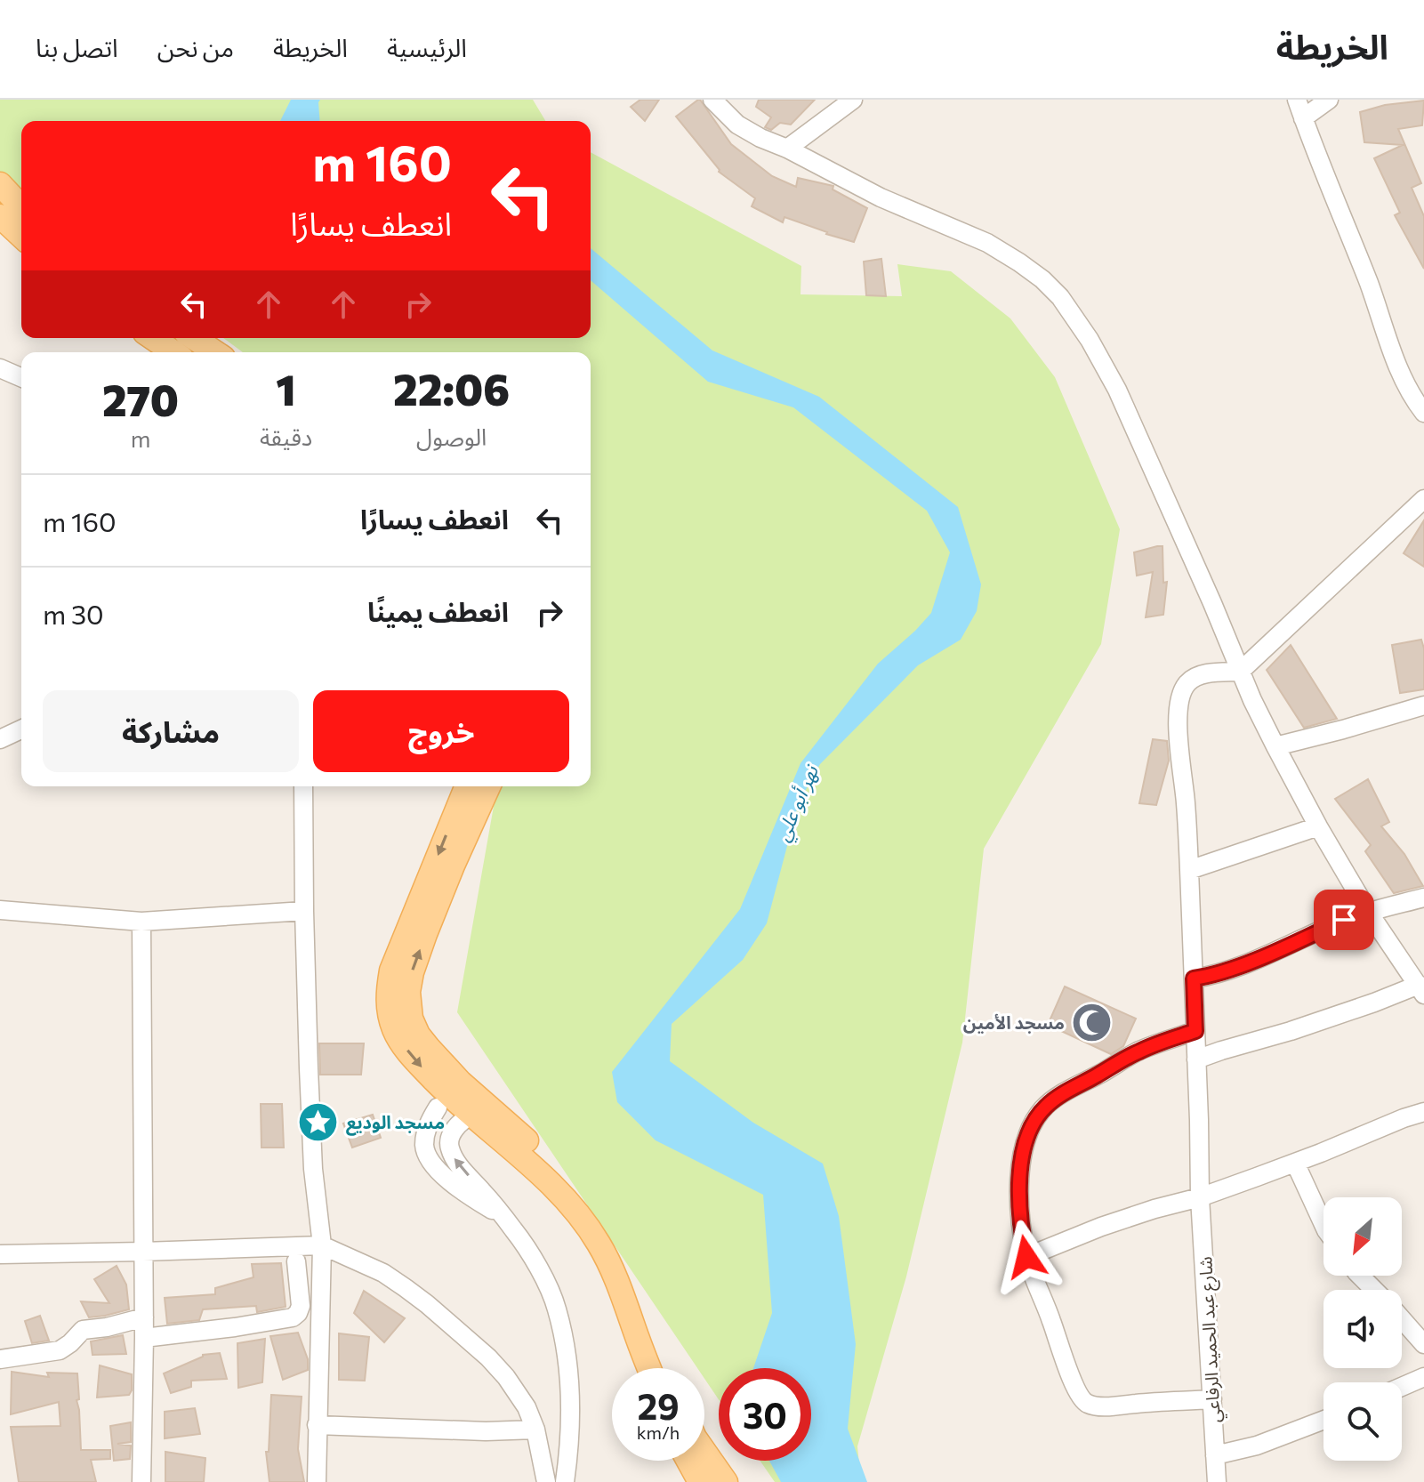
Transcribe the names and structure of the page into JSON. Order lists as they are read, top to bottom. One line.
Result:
{"streets":{"street":["شارع عبد الحميد الرفاعي"]},"water":["نهر أبو علي"],"places":{"mosque":["مسجد الأمين"],"place":["مسجد الوديع"]},"north":"bottom left","page":{"header":"الخريطة","nav":["الرئيسية","الخريطة","من نحن","اتصل بنا"],"turn":["160 m","انعطف يسارًا"],"eta":["22:06","الوصول","1","دقيقة","270","m"],"list":[{"name":"انعطف يسارًا","value":"160 m"},{"name":"انعطف يمينًا","value":"30 m"}],"buttons":["خروج","مشاركة"],"speed":"29 km/h","limit":"30"}}
